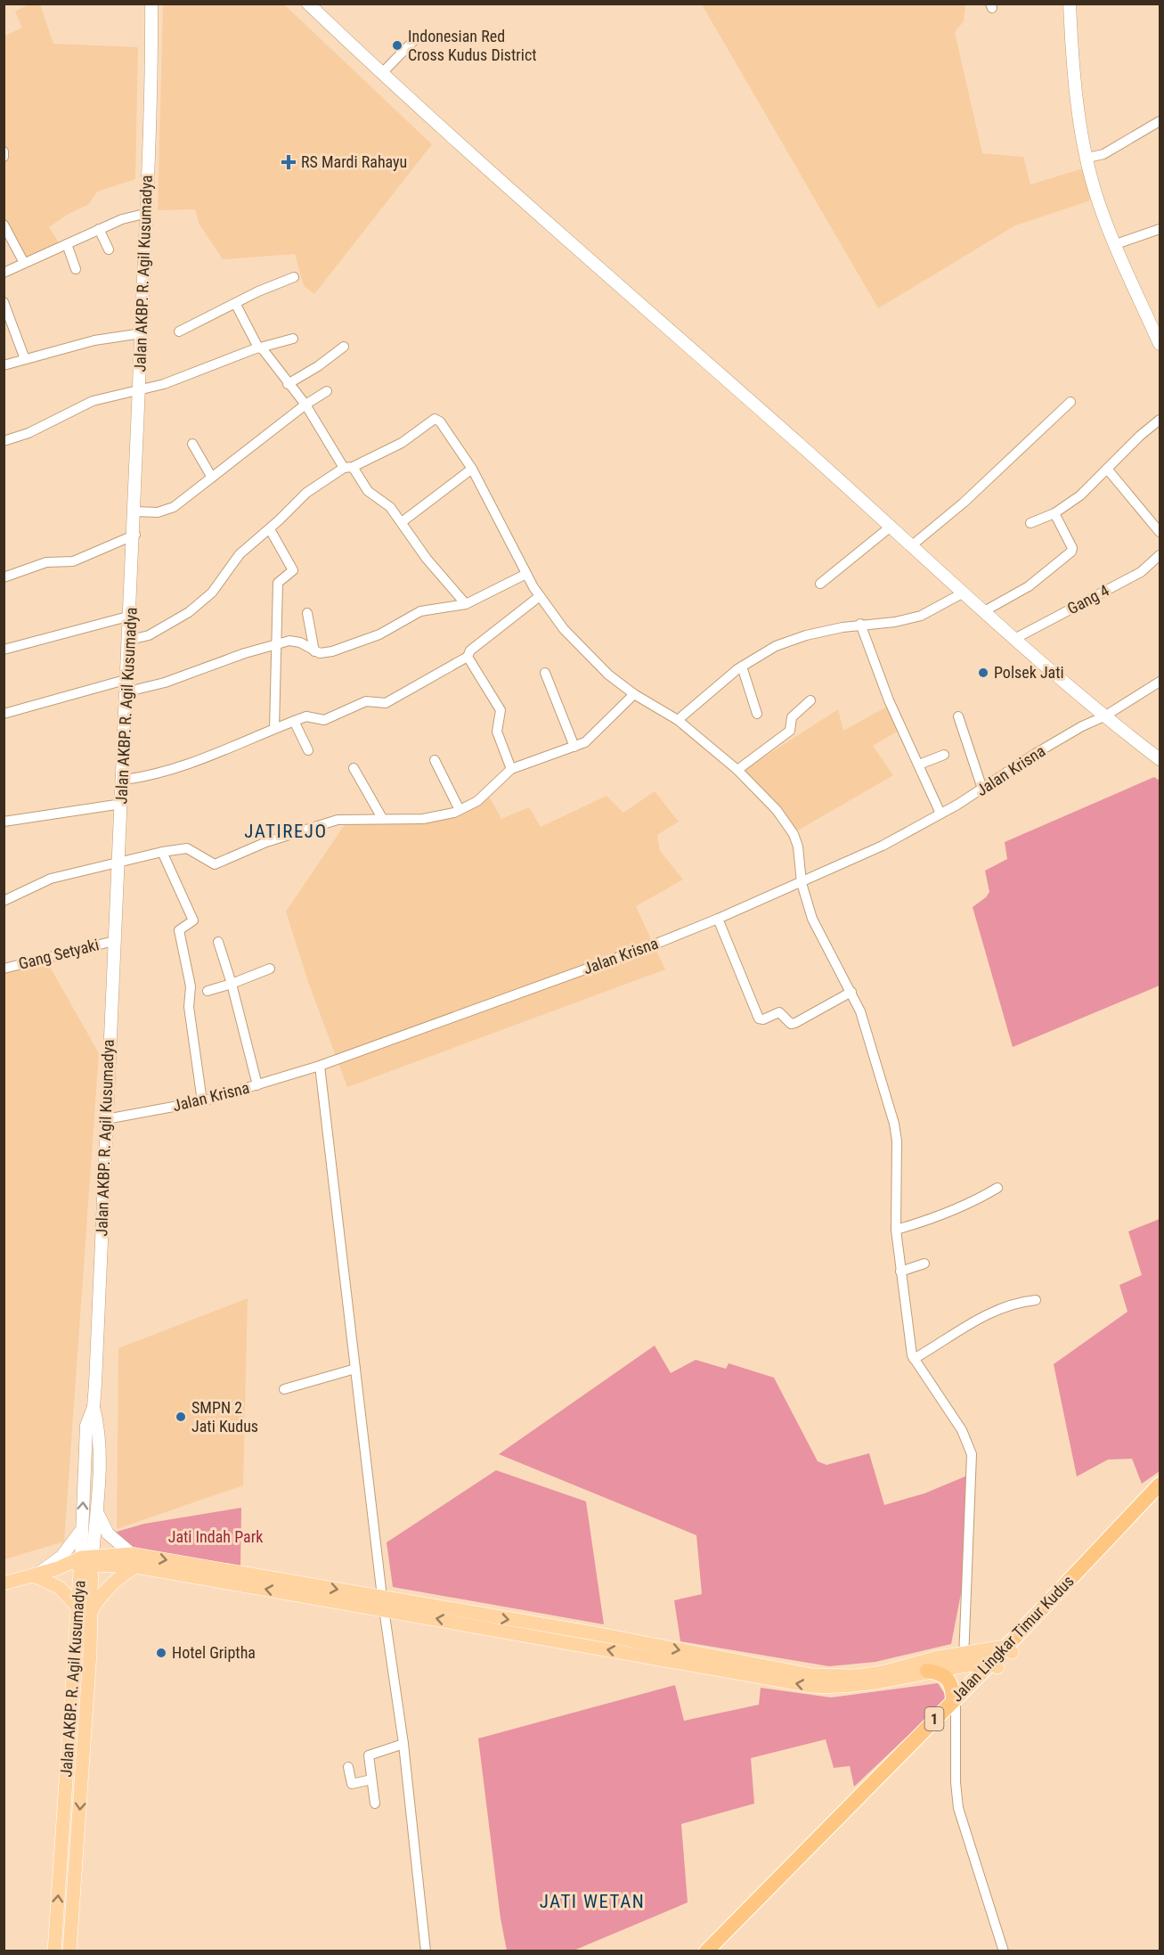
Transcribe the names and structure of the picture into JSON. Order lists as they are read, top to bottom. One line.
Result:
{"streets":{"highway":["Jalan Lingkar Timur Kudus","1"],"main road":["Jalan AKBP. R. Agil Kusumadya"],"street":["Gang 4","Jalan Krisna","Gang Setyaki"]},"crossings":[["Jalan AKBP. R. Agil Kusumadya","Jalan Krisna"],["Jalan AKBP. R. Agil Kusumadya","Gang Setyaki"]],"districts":["JATIREJO","JATI WETAN"],"parks":["Jati Indah Park"],"places":{"other":["Indonesian Red Cross Kudus District","Polsek Jati","SMPN 2 Jati Kudus","Hotel Griptha"],"health":["RS Mardi Rahayu"]}}
